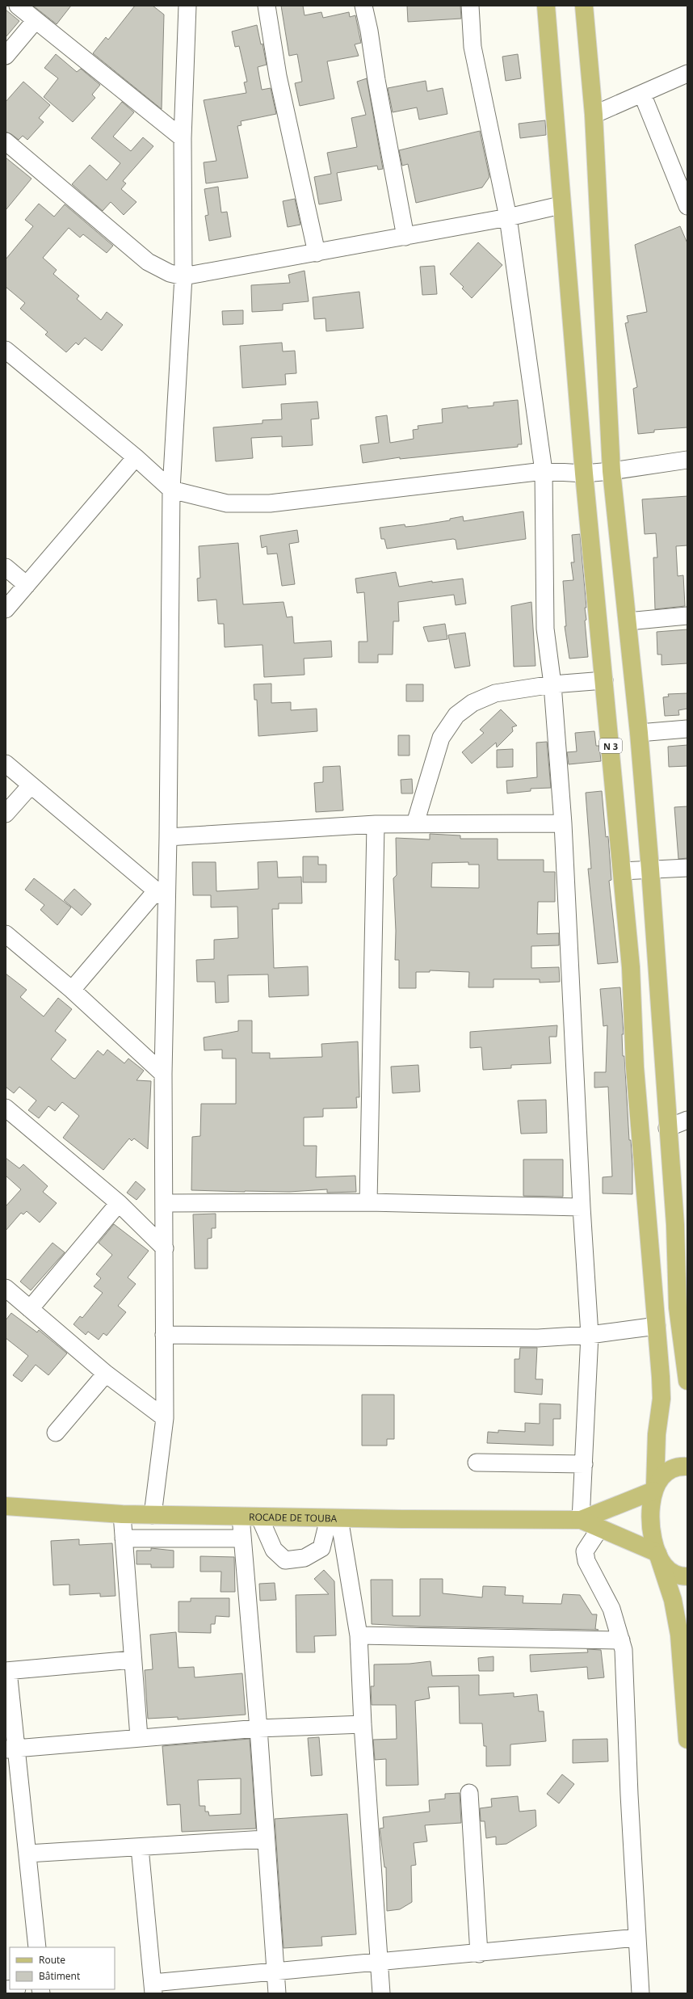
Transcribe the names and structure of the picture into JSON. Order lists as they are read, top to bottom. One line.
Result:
{"streets":{"main road":["N 3","ROCADE DE TOUBA"]},"crossings":[["N 3","ROCADE DE TOUBA"]],"legend":["Route","Bâtiment"]}
